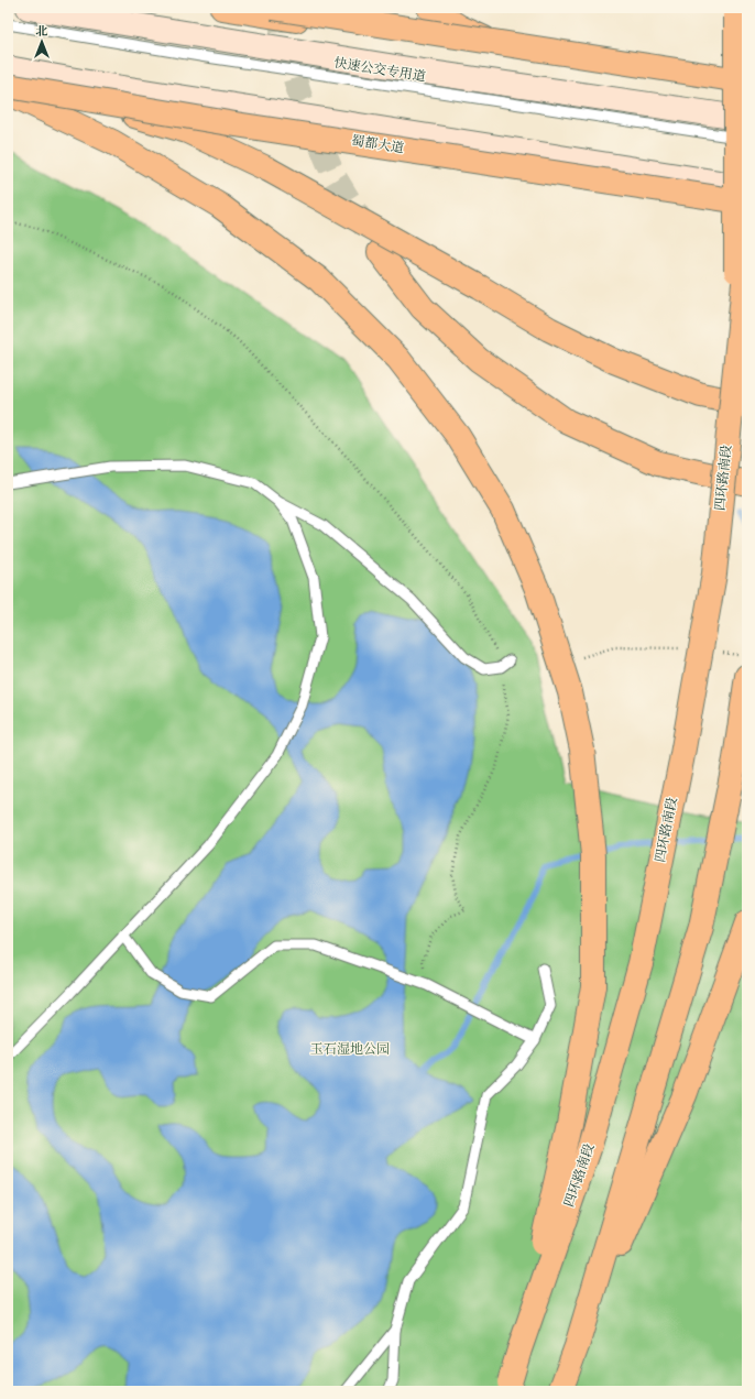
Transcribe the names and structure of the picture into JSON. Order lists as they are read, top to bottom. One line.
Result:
{"streets":{"highway":["蜀都大道","四环路南段"],"lane":["快速公交专用道"]},"parks":["玉石湿地公园"],"north":"top"}
